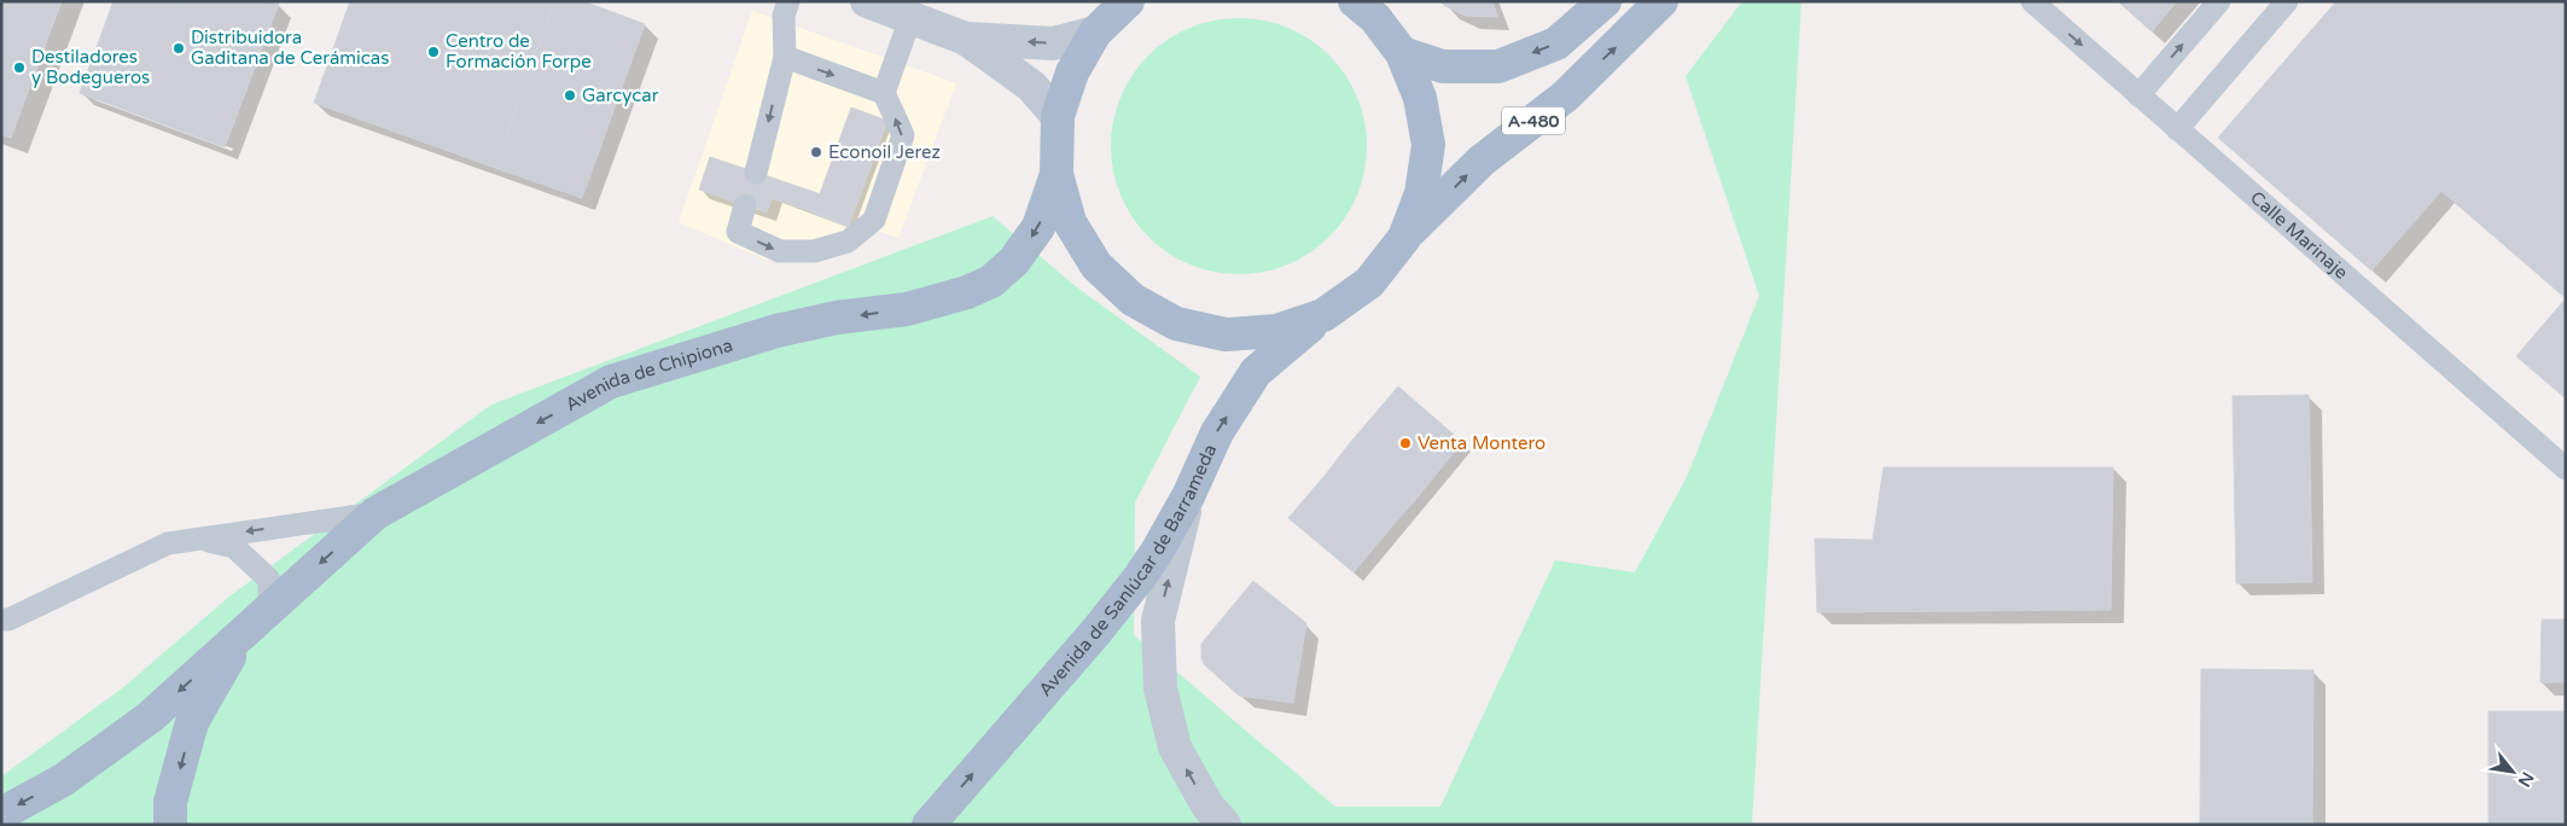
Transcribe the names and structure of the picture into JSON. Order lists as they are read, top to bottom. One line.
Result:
{"streets":{"main road":["A-480","Avenida de Chipiona","Avenida de Sanlúcar de Barrameda"],"lane":["Calle Marinaje"]},"one_way":["Avenida de Chipiona","Avenida de Sanlúcar de Barrameda"],"places":["Distribuidora Gaditana de Cerámicas","Centro de Formación Forpe","Destiladores y Bodegueros","Garcycar","Econoil Jerez","Venta Montero"],"north":"bottom right"}
